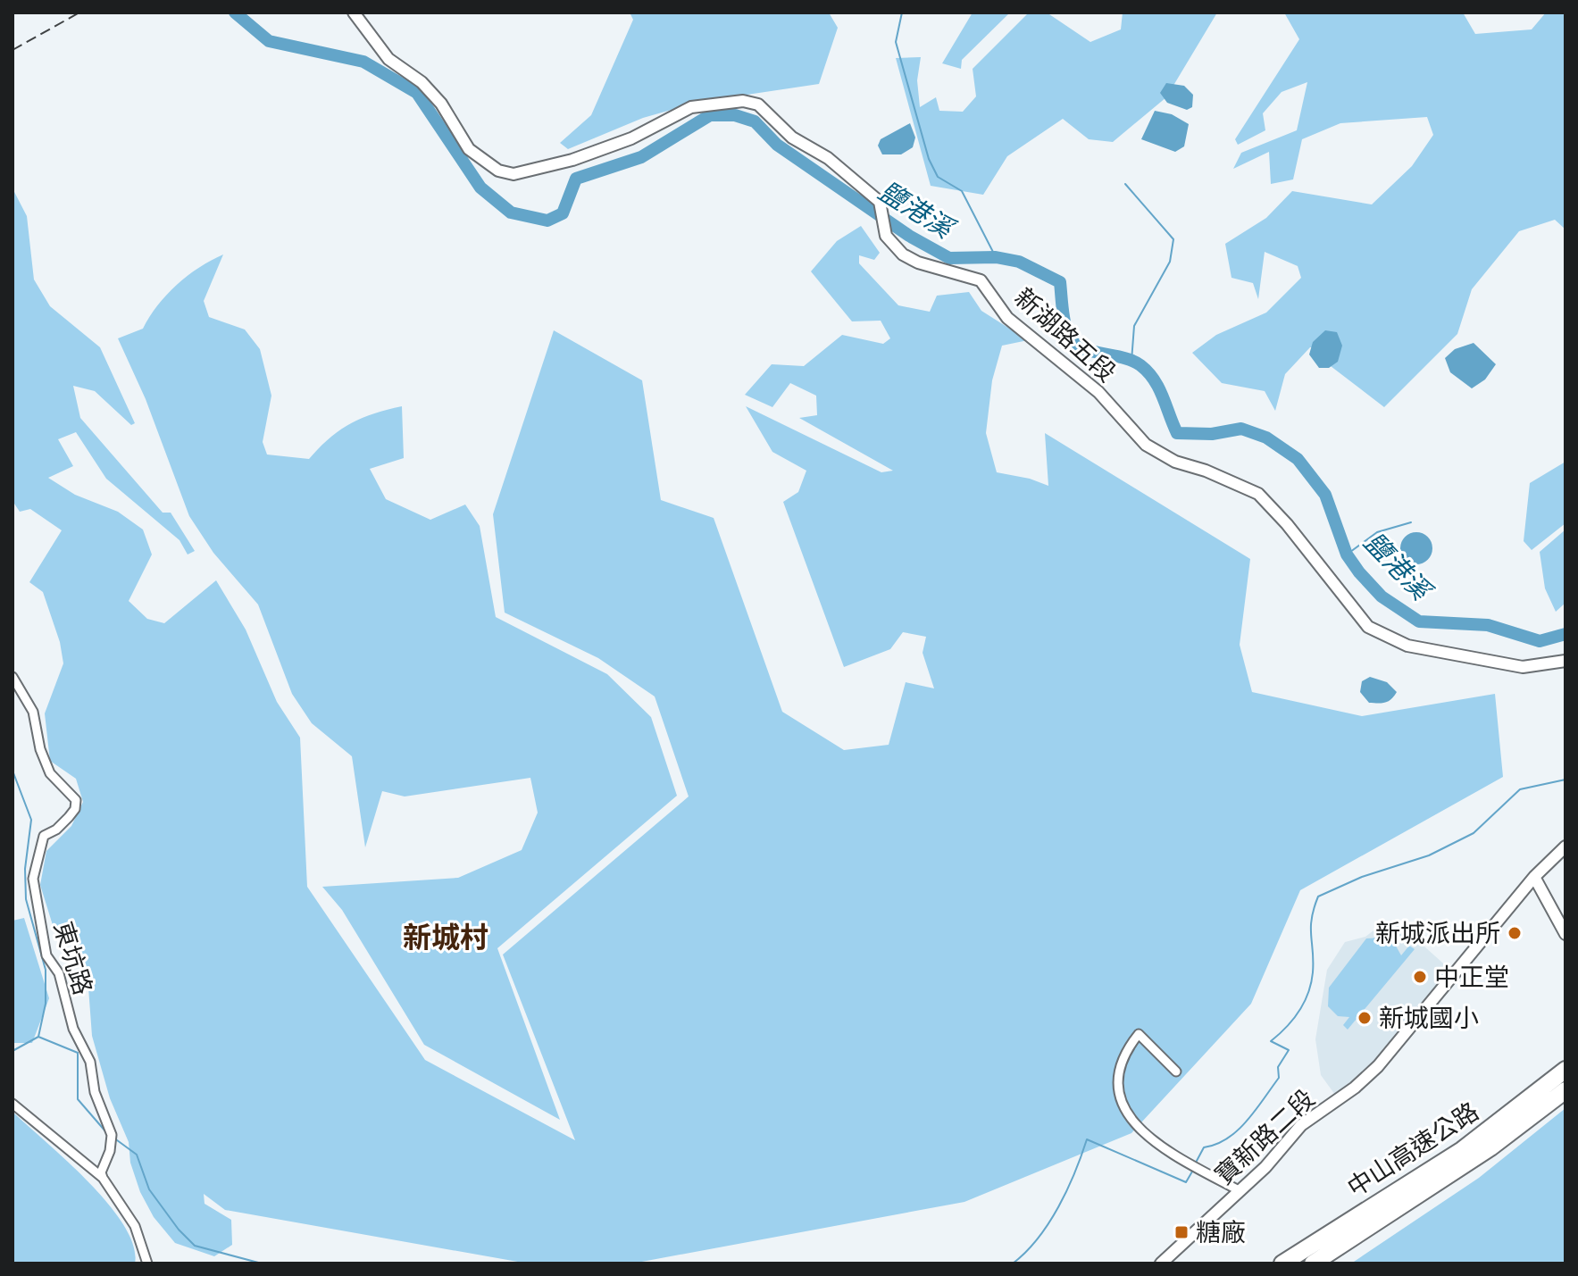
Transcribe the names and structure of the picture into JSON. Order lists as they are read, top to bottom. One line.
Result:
{"streets":{"highway":["中山高速公路"],"street":["新湖路五段","東坑路","寶新路二段"]},"districts":["新城村"],"water":["鹽港溪"],"places":{"other":["新城派出所","中正堂","新城國小"],"transit":["糖廠"]}}
